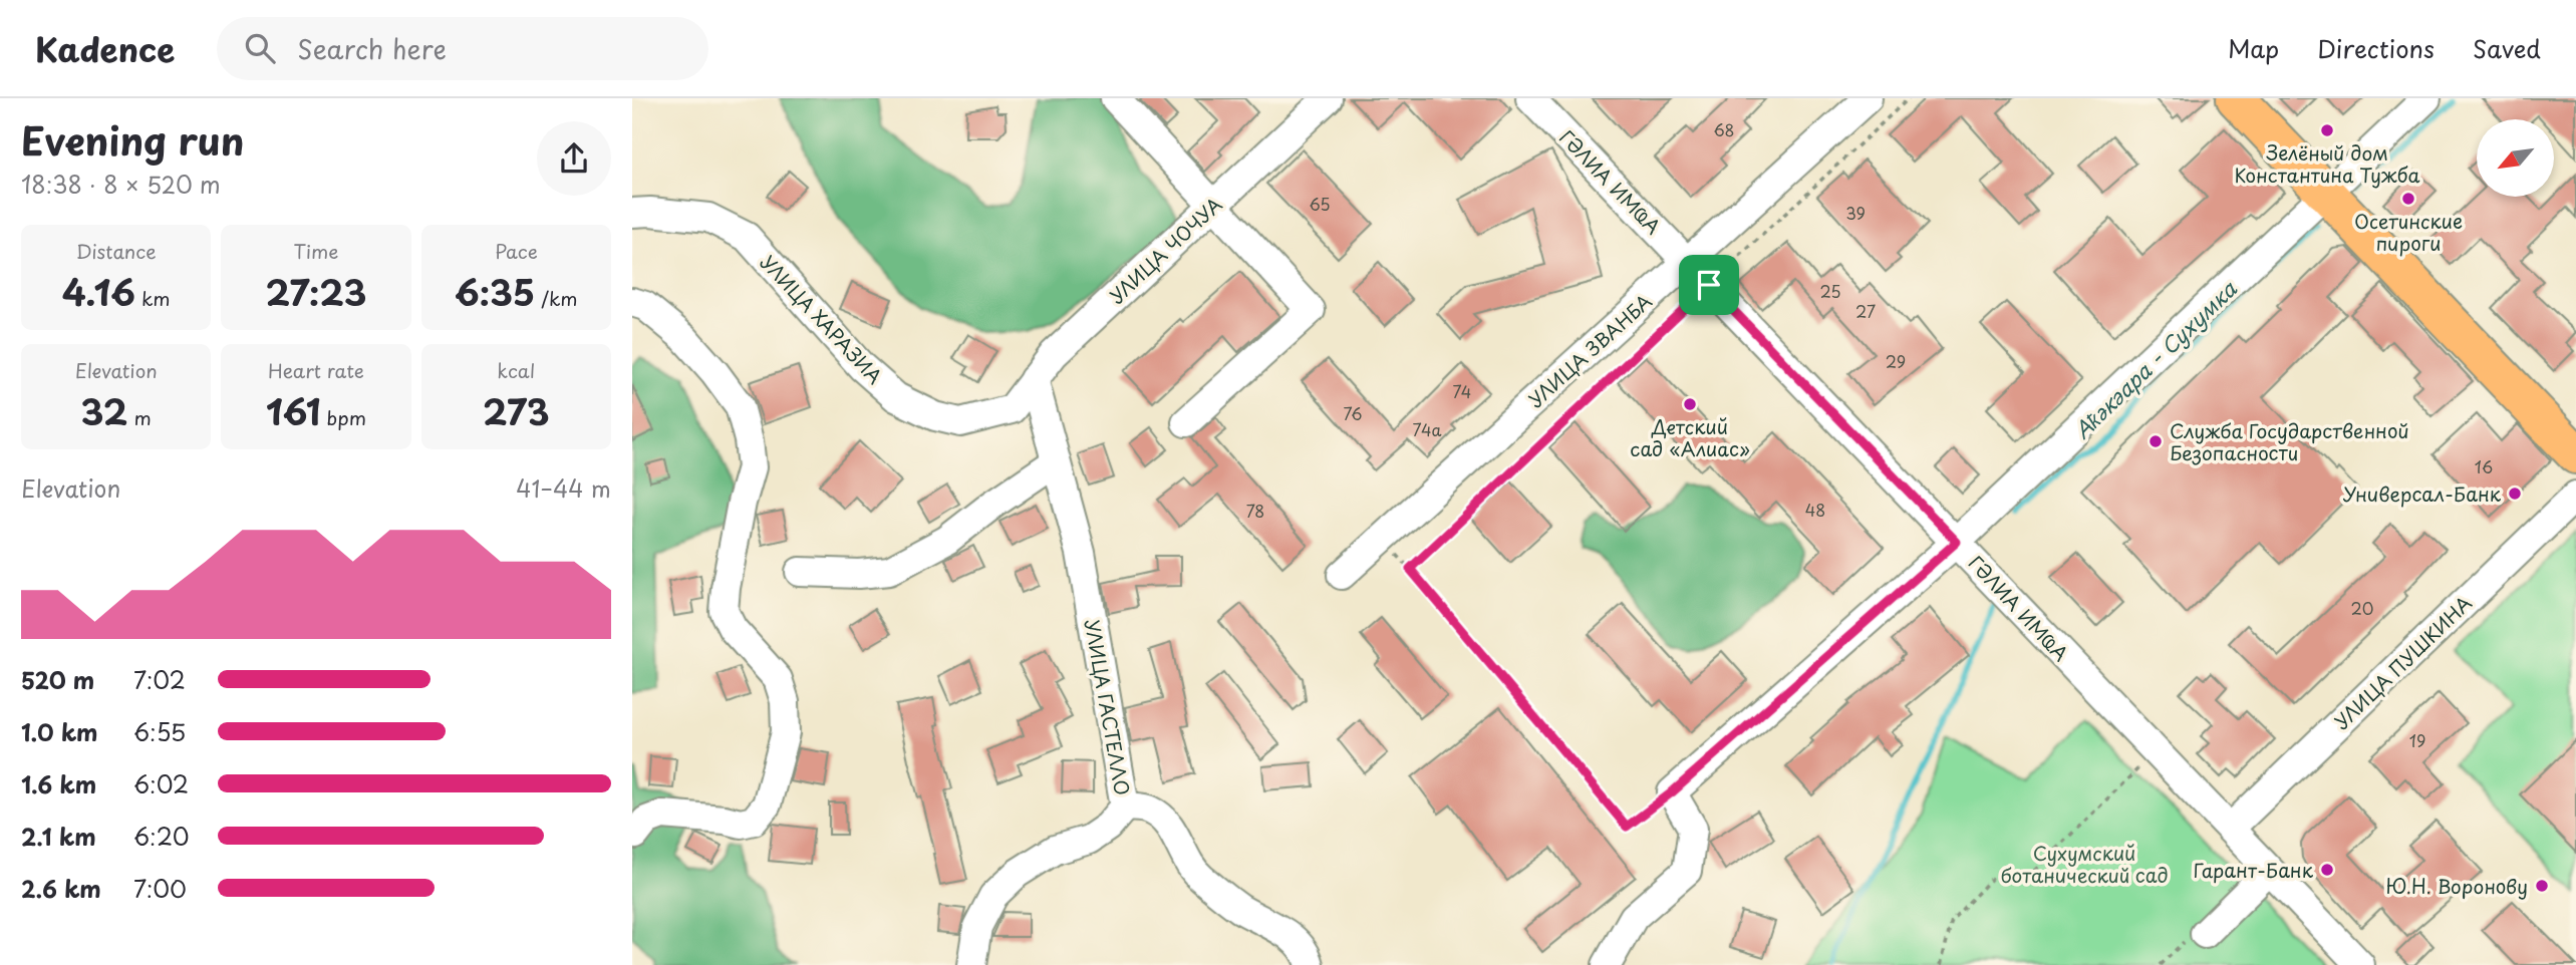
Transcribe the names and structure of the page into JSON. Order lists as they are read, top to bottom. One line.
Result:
{"streets":{"street":["ГӘЛИА ИМҨА","УЛИЦА ЧОЧУА","УЛИЦА ХАРАЗИА","УЛИЦА ЗВАНБА","УЛИЦА ПУШКИНА","УЛИЦА ГАСТЕЛЛО"]},"crossings":[["ГӘЛИА ИМҨА","УЛИЦА ЗВАНБА"],["ГӘЛИА ИМҨА","УЛИЦА ПУШКИНА"],["УЛИЦА ЧОЧУА","УЛИЦА ХАРАЗИА"],["УЛИЦА ЧОЧУА","УЛИЦА ГАСТЕЛЛО"]],"water":["Аҟәкәара - Сухумка"],"parks":["Сухумский ботанический сад"],"places":["Зелёный дом Константина Тужба","Осетинские пироги","Детский сад «Алиас»","Служба Государственной Безопасности","Универсал-Банк","Гарант-Банк","Ю.Н. Воронову"],"house_numbers":["68","65","39","25","27","29","74","76","74а","16","48","78","20","19"],"north":"bottom left","page":{"header":"Kadence","search":"Search here","nav":["Map","Directions","Saved"],"heading":["Evening run","18:38 · 8 × 520 m"],"stats":[["Distance","4.16 km"],["Time","27:23"],["Pace","6:35 /km"],["Elevation","32 m"],["Heart rate","161 bpm"],["kcal","273"]],"chart":["Elevation","41–44 m"],"list":[{"name":"520 m","note":"7:02"},{"name":"1.0 km","note":"6:55"},{"name":"1.6 km","note":"6:02"},{"name":"2.1 km","note":"6:20"},{"name":"2.6 km","note":"7:00"}]}}
